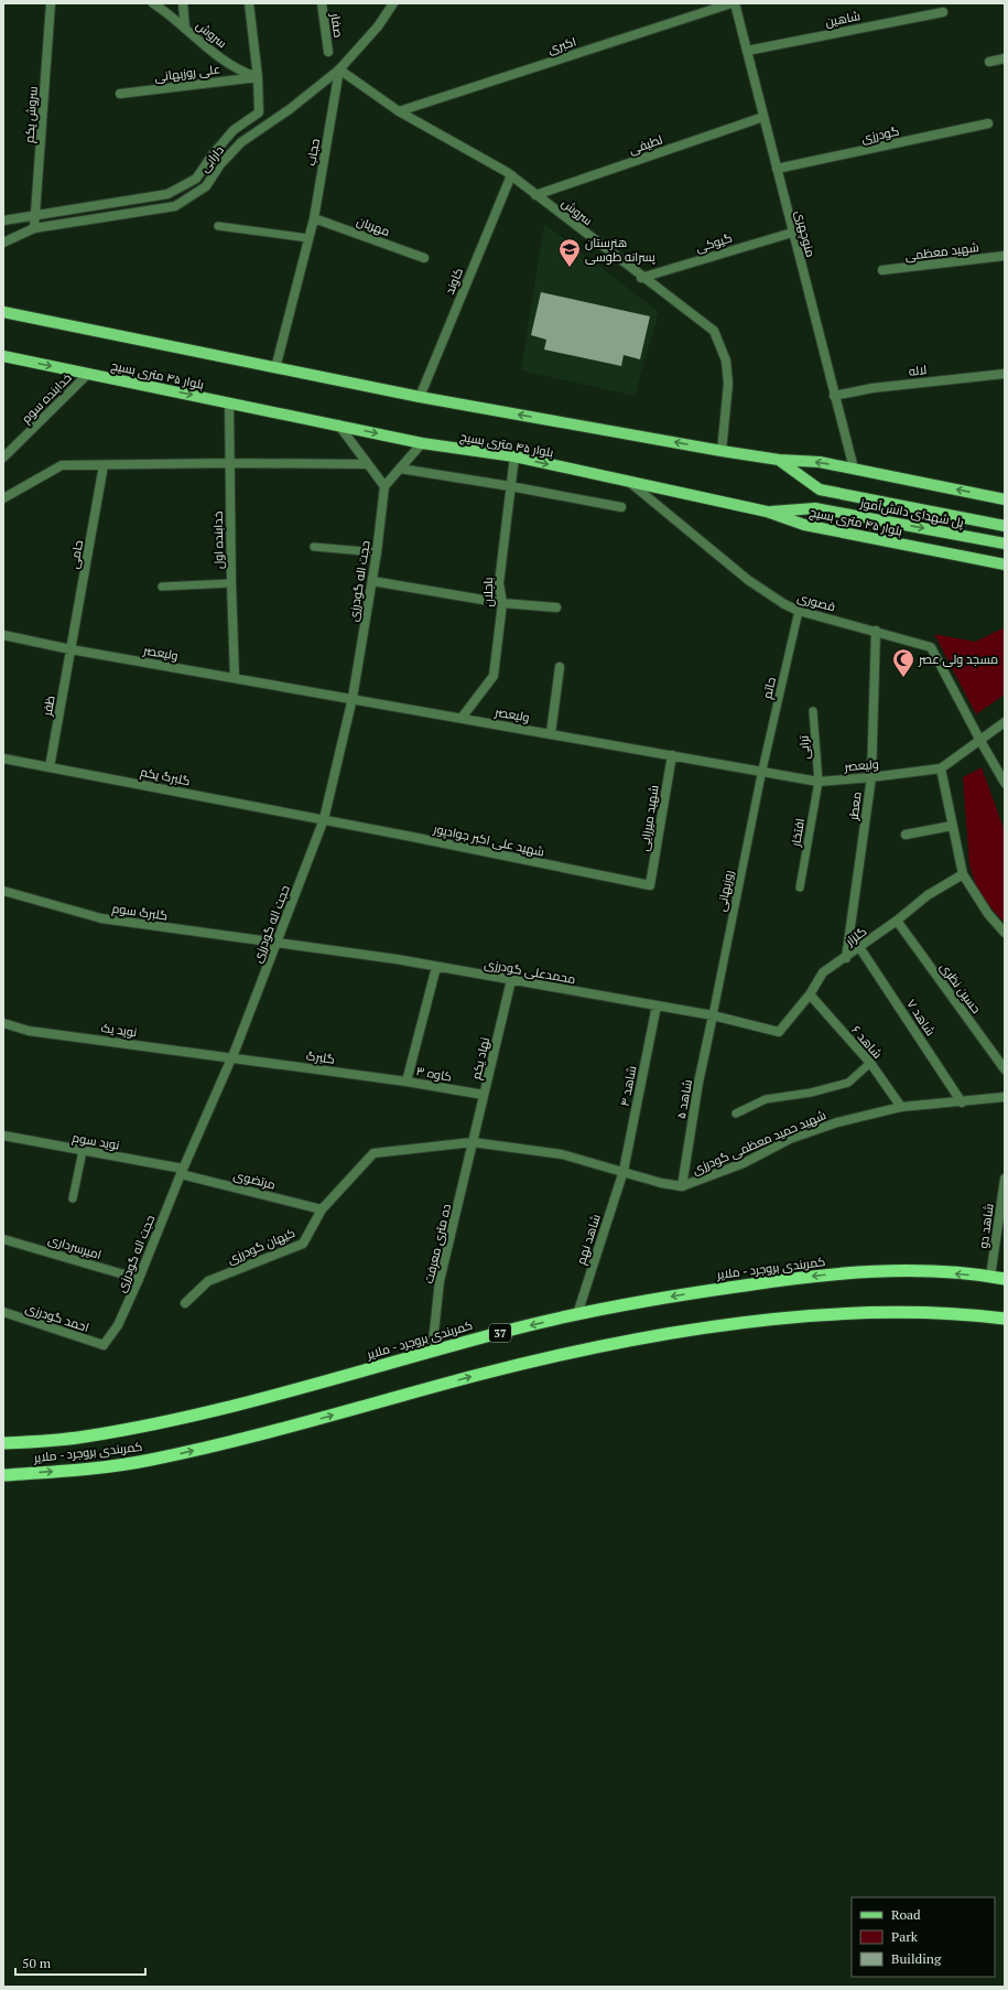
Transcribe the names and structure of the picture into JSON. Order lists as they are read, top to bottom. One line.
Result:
{"streets":{"highway":["کمربندی بروجرد - ملایر","37"],"main road":["بلوار ۴۵ متری بسیج","پل شهدای دانش‌آموز"],"street":["شاهین","صفار","سروش","اکبری","علی روزبهانی","سروش یکم","گودرزی","لطیفی","حجاب","دارابی","مهربان","منوچهری","گیوکی","شهید معظمی","کاوند","لاله","خدابنده سوم","خدابنده اول","حامی","حجت اله گودرزی","باجلان","قصوری","ولیعصر","ظفر","گلبرگ یکم","معطر","شهید میرزایی","شهید علی اکبر جوادپور","گلبرگ سوم","گلزار","محمدعلی گودرزی","حسین نظری","شاهد ۷","نوید یک","شاهد ۶","گلبرگ","نهاد یکم","کاوه ۳","شاهد ۴","شاهد ۵","نوید سوم","شهید حمید معظمی گودرزی","مرتضوی","شاهد دو","شاهد نهم","ده متری معرفت","کیهان گودرزی","امیرسرداری","احمد گودرزی"],"lane":["حاتم","ترابی","افتخار","روزبهانی"]},"crossings":[["شاهین","منوچهری"],["سروش","اکبری"],["سروش","علی روزبهانی"],["سروش","لطیفی"],["سروش","حجاب"],["سروش","دارابی"],["سروش","گیوکی"],["سروش","کاوند"],["سروش یکم","دارابی"],["گودرزی","منوچهری"],["لطیفی","منوچهری"],["حجاب","دارابی"],["حجاب","مهربان"],["منوچهری","گیوکی"],["منوچهری","لاله"],["بلوار ۴۵ متری بسیج","خدابنده سوم"],["بلوار ۴۵ متری بسیج","پل شهدای دانش‌آموز"],["بلوار ۴۵ متری بسیج","خدابنده اول"],["بلوار ۴۵ متری بسیج","باجلان"],["بلوار ۴۵ متری بسیج","قصوری"],["خدابنده اول","ولیعصر"],["حامی","ولیعصر"],["حامی","ظفر"],["حجت اله گودرزی","ولیعصر"],["حجت اله گودرزی","گلبرگ یکم"],["حجت اله گودرزی","شهید علی اکبر جوادپور"],["حجت اله گودرزی","گلبرگ سوم"],["حجت اله گودرزی","محمدعلی گودرزی"],["حجت اله گودرزی","نوید یک"],["حجت اله گودرزی","گلبرگ"],["حجت اله گودرزی","نوید سوم"],["حجت اله گودرزی","مرتضوی"],["حجت اله گودرزی","امیرسرداری"],["حجت اله گودرزی","احمد گودرزی"],["باجلان","ولیعصر"],["قصوری","ولیعصر"],["قصوری","حاتم"],["قصوری","معطر"],["ولیعصر","حاتم"],["ولیعصر","ظفر"],["ولیعصر","ترابی"],["ولیعصر","معطر"],["ولیعصر","شهید میرزایی"],["ولیعصر","افتخار"],["ولیعصر","روزبهانی"],["حاتم","روزبهانی"],["ظفر","گلبرگ یکم"],["ترابی","افتخار"],["گلبرگ یکم","شهید علی اکبر جوادپور"],["معطر","گلزار"],["شهید میرزایی","شهید علی اکبر جوادپور"],["روزبهانی","محمدعلی گودرزی"],["روزبهانی","شاهد ۵"],["گلبرگ سوم","محمدعلی گودرزی"],["گلزار","محمدعلی گودرزی"],["گلزار","حسین نظری"],["گلزار","شاهد ۷"],["گلزار","شاهد ۶"],["محمدعلی گودرزی","نهاد یکم"],["محمدعلی گودرزی","شاهد ۴"],["محمدعلی گودرزی","شاهد ۵"],["شاهد ۷","شهید حمید معظمی گودرزی"],["نوید یک","گلبرگ"],["شاهد ۶","شهید حمید معظمی گودرزی"],["گلبرگ","کاوه ۳"],["نهاد یکم","کاوه ۳"],["نهاد یکم","شهید حمید معظمی گودرزی"],["نهاد یکم","ده متری معرفت"],["نهاد یکم","کیهان گودرزی"],["شاهد ۴","شهید حمید معظمی گودرزی"],["شاهد ۴","شاهد نهم"],["شاهد ۵","شهید حمید معظمی گودرزی"],["نوید سوم","مرتضوی"],["شهید حمید معظمی گودرزی","شاهد نهم"],["شهید حمید معظمی گودرزی","ده متری معرفت"],["شهید حمید معظمی گودرزی","کیهان گودرزی"],["مرتضوی","کیهان گودرزی"],["شاهد دو","کمربندی بروجرد - ملایر"],["شاهد نهم","کمربندی بروجرد - ملایر"],["ده متری معرفت","کیهان گودرزی"],["ده متری معرفت","کمربندی بروجرد - ملایر"]],"places":{"school or university":["هنرستان پسرانه طوسی"],"mosque":["مسجد ولی عصر"]},"legend":["Road","Park","Building"],"scale_bar":"50 m"}
